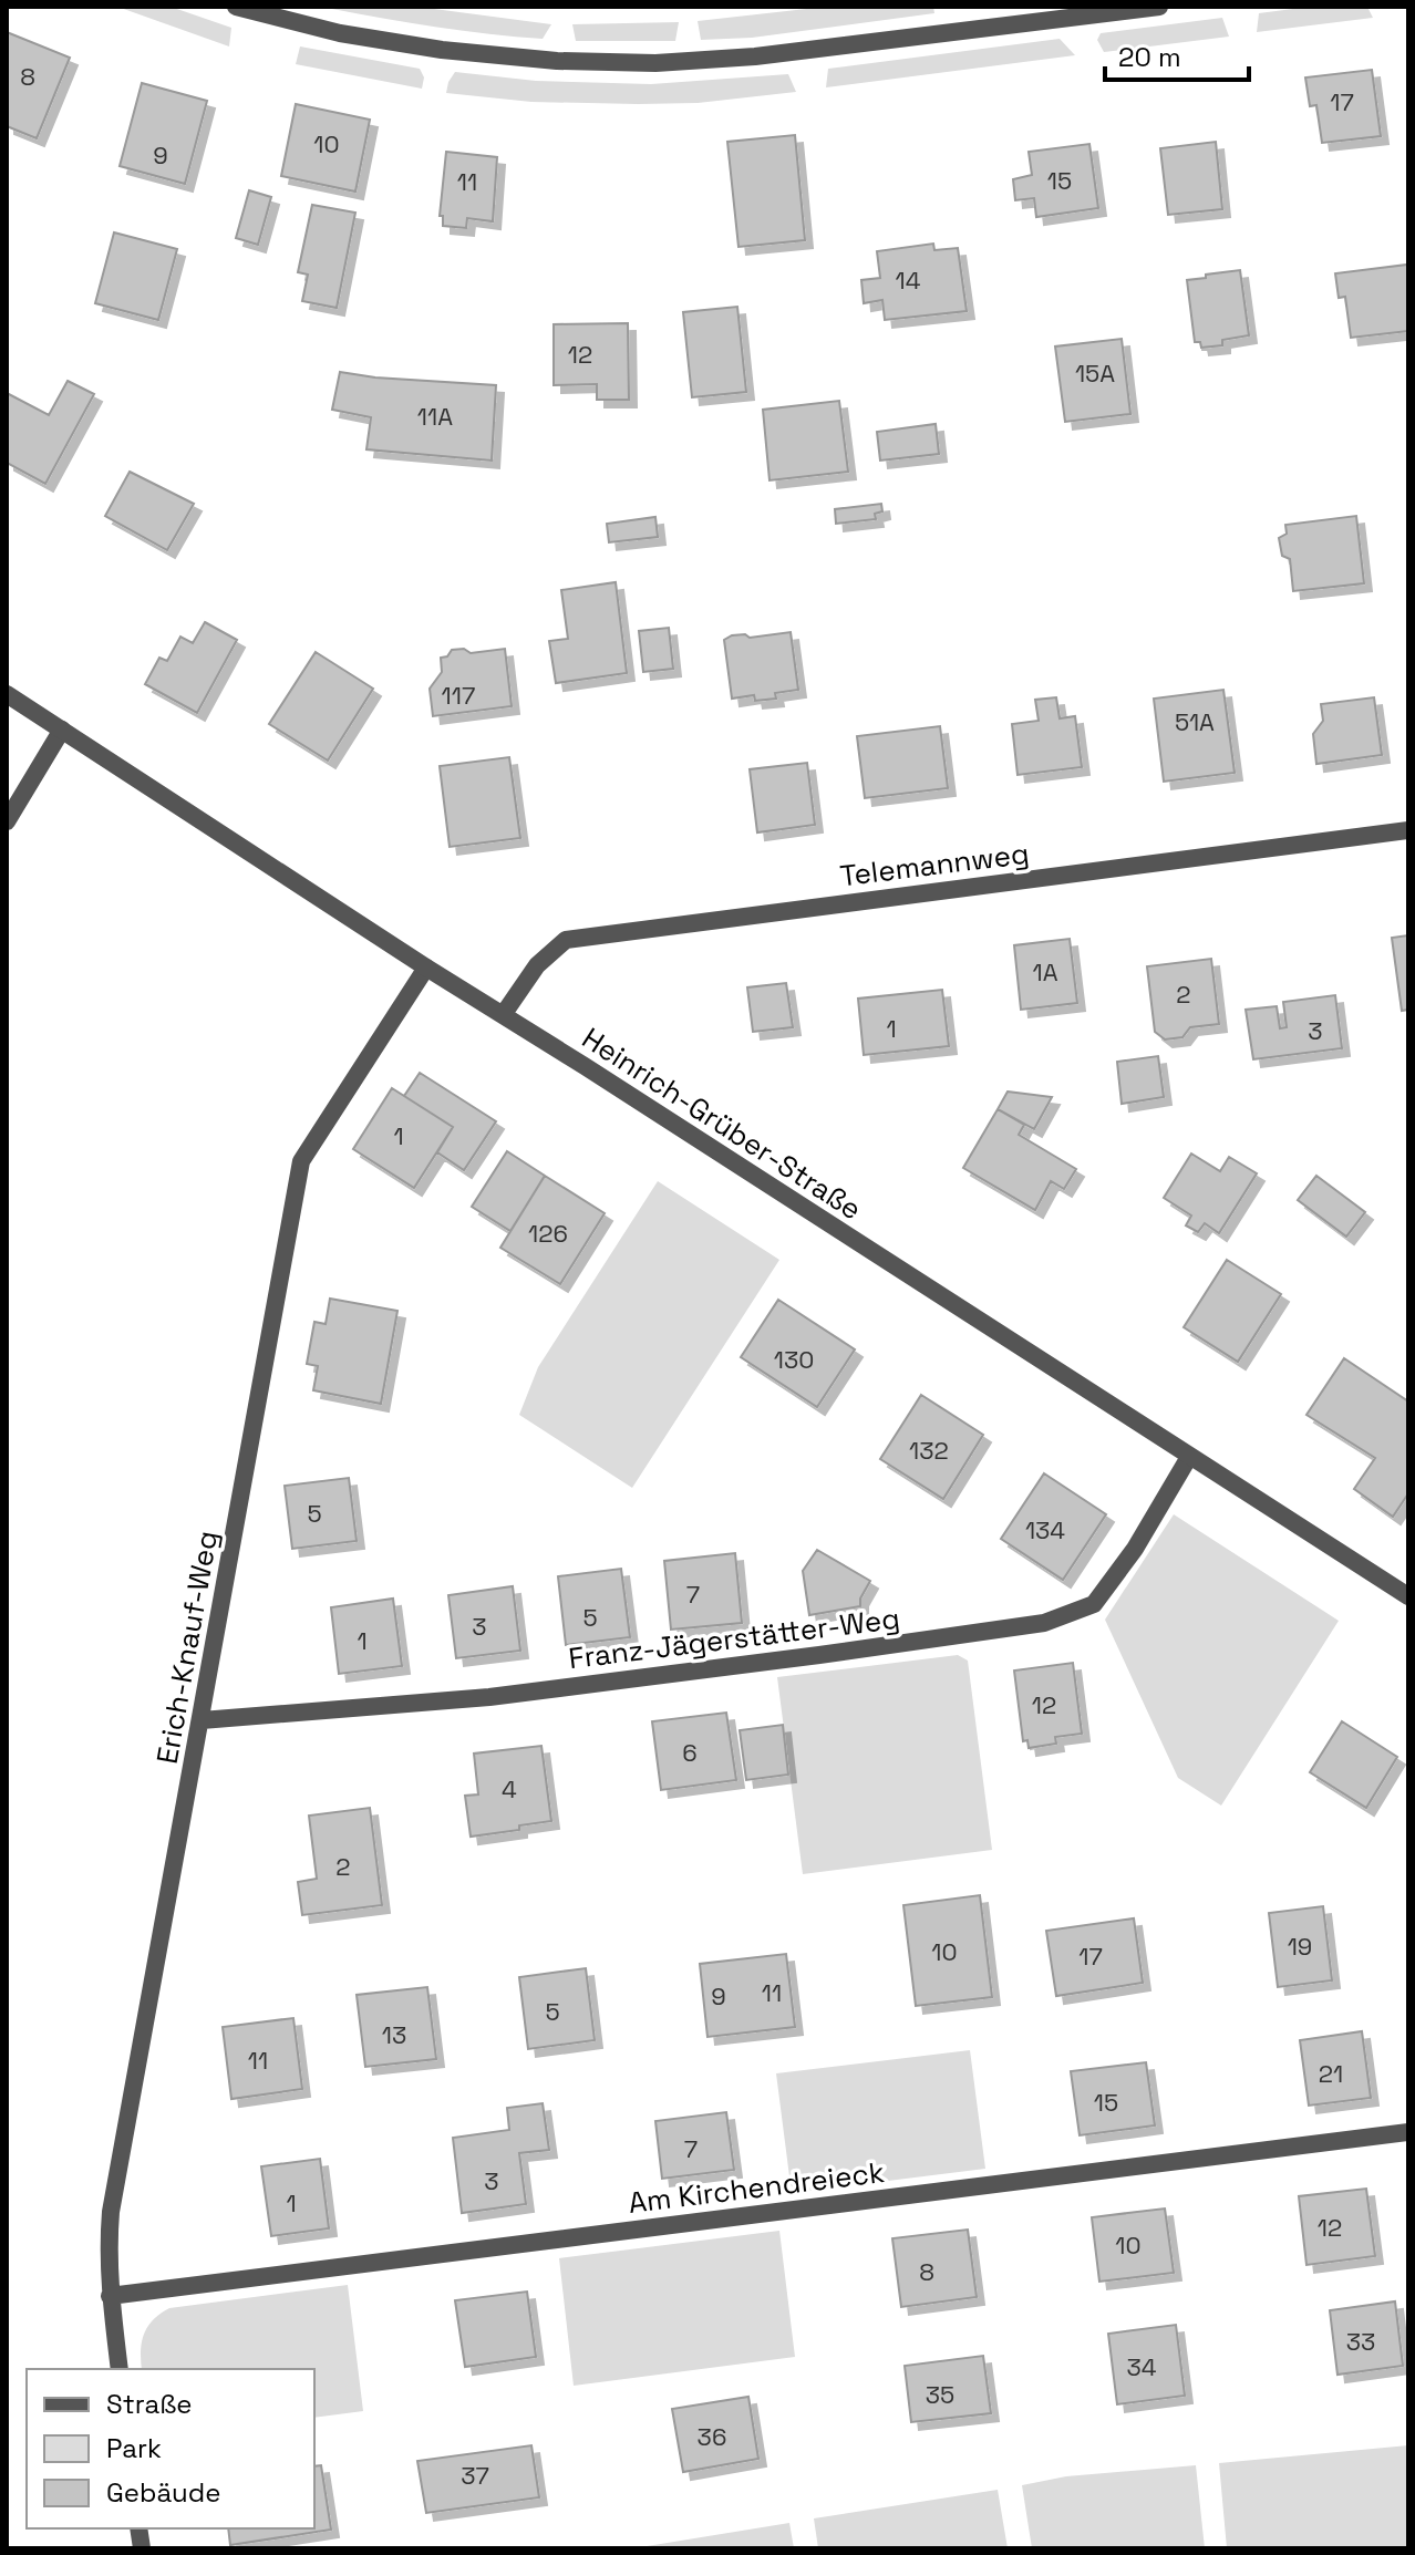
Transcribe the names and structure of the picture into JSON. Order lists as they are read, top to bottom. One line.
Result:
{"streets":{"street":["Telemannweg","Heinrich-Grüber-Straße","Franz-Jägerstätter-Weg","Erich-Knauf-Weg","Am Kirchendreieck"]},"crossings":[["Telemannweg","Heinrich-Grüber-Straße"],["Heinrich-Grüber-Straße","Franz-Jägerstätter-Weg"],["Heinrich-Grüber-Straße","Erich-Knauf-Weg"],["Franz-Jägerstätter-Weg","Erich-Knauf-Weg"],["Erich-Knauf-Weg","Am Kirchendreieck"]],"house_numbers":["8","17","10","9","15","11","14","12","15A","11A","117","51A","1A","2","1","3","1","126","130","132","5","134","7","5","3","1","12","6","4","2","19","10","17","11","9","5","13","11","21","15","7","3","1","12","10","8","33","34","35","36","37"],"legend":["Straße","Park","Gebäude"],"scale_bar":"20 m"}
